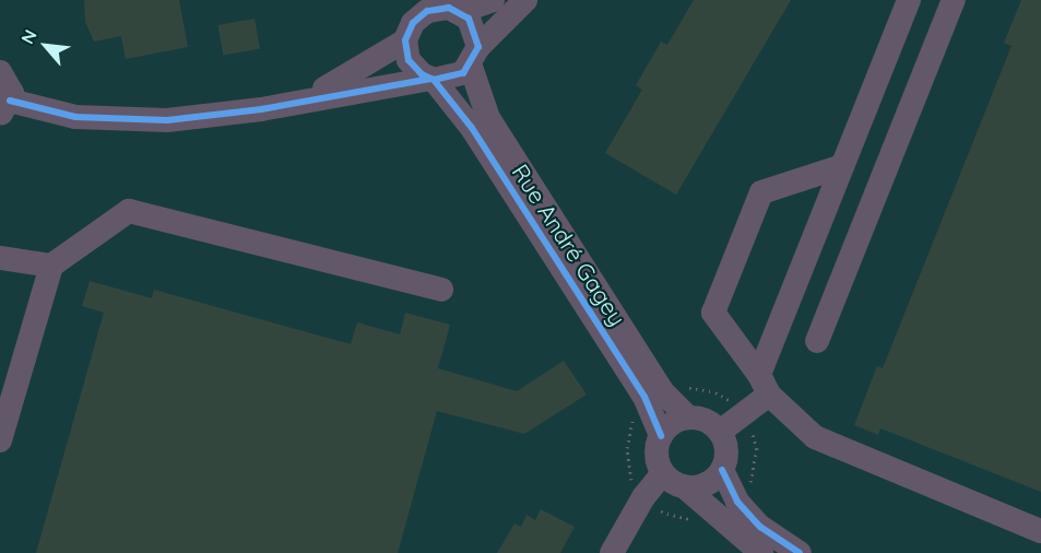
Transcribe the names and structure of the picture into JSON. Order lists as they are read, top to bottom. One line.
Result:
{"streets":{"street":["Rue André Gagey"]},"north":"top left"}
